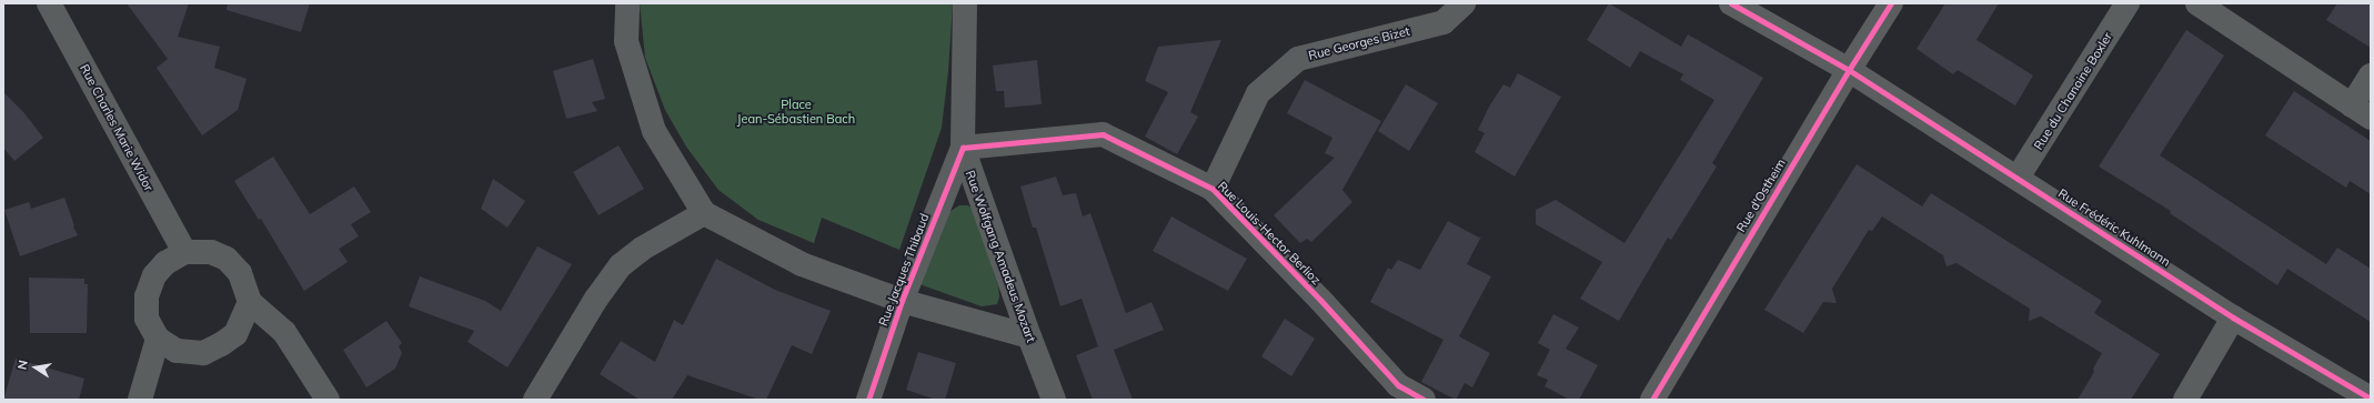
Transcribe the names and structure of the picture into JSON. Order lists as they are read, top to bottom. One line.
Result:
{"streets":{"street":["Rue Georges Bizet","Rue du Chanoine Boxler","Rue Charles Marie Widor","Rue d'Ostheim","Rue Frédéric Kuhlmann","Rue Louis-Hector Berlioz","Rue Wolfgang Amadeus Mozart","Rue Jacques Thibaud"]},"crossings":[["Rue Georges Bizet","Rue Louis-Hector Berlioz"],["Rue du Chanoine Boxler","Rue Frédéric Kuhlmann"],["Rue d'Ostheim","Rue Frédéric Kuhlmann"],["Rue Louis-Hector Berlioz","Rue Wolfgang Amadeus Mozart"],["Rue Louis-Hector Berlioz","Rue Jacques Thibaud"],["Rue Wolfgang Amadeus Mozart","Rue Jacques Thibaud"]],"parks":["Place Jean-Sébastien Bach"],"north":"left"}
